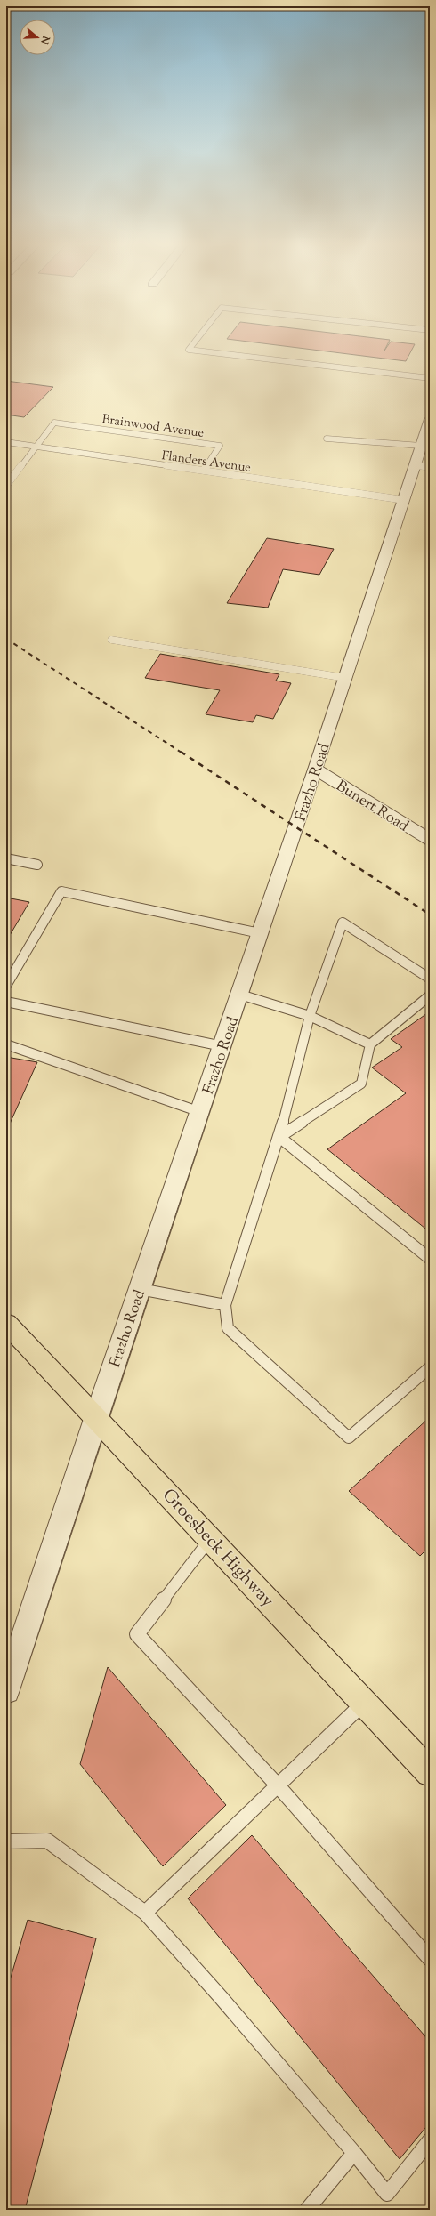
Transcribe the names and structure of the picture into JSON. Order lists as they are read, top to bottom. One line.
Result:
{"streets":{"main road":["Groesbeck Highway"],"street":["Frazho Road","Bunert Road"],"lane":["Brainwood Avenue","Flanders Avenue"]},"crossings":[["Brainwood Avenue","Flanders Avenue"],["Flanders Avenue","Frazho Road"],["Frazho Road","Bunert Road"],["Frazho Road","Groesbeck Highway"]],"north":"right"}
